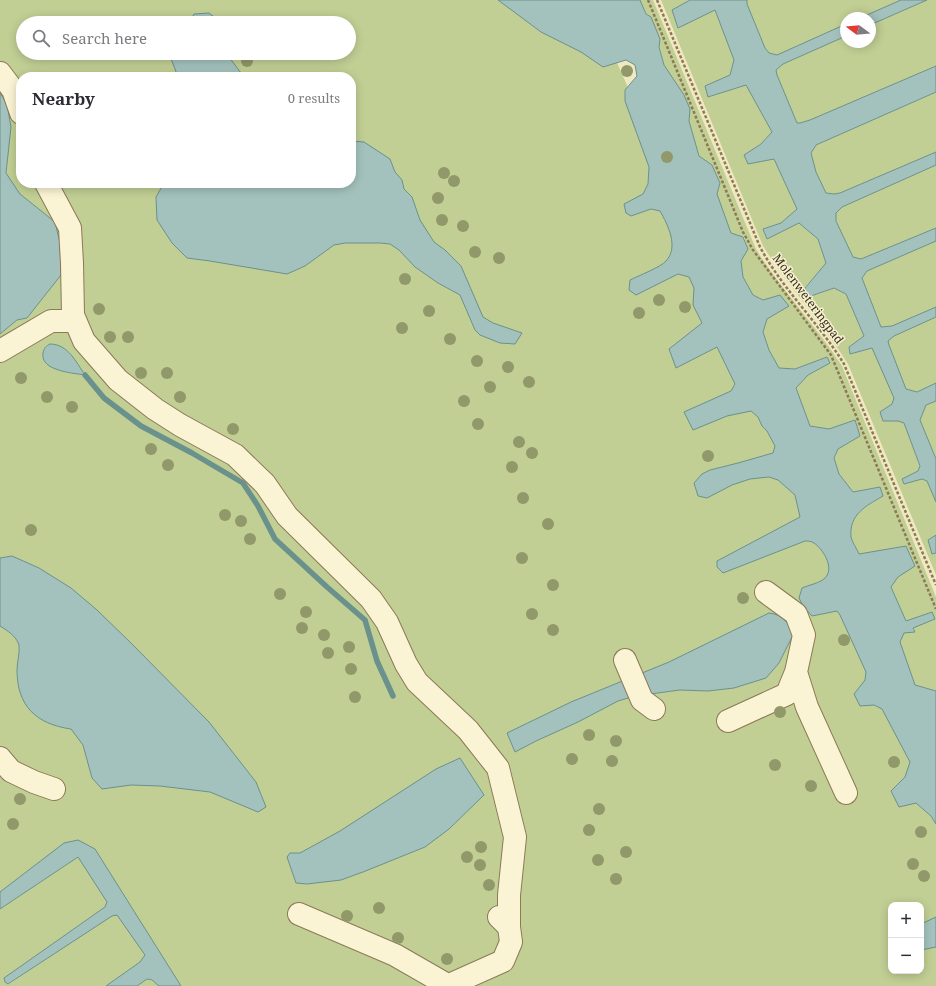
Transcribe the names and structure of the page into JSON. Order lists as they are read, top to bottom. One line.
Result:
{"streets":{"path":["Molenweteringpad"]},"north":"left","page":{"search":"Search here","heading":["Nearby","0 results"],"map_buttons":["+","−"]}}
